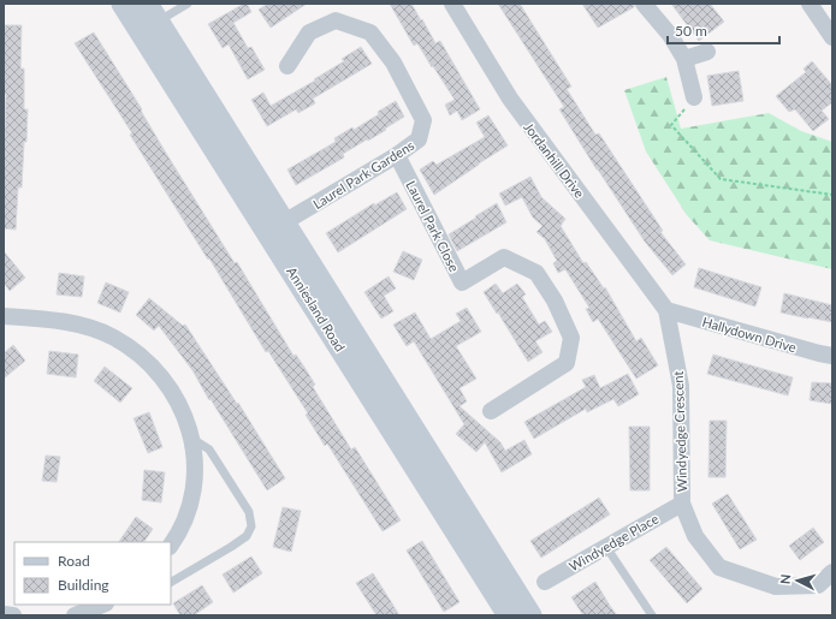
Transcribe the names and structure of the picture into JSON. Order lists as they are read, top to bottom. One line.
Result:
{"streets":{"street":["Jordanhill Drive","Laurel Park Gardens","Laurel Park Close","Anniesland Road","Hallydown Drive","Windyedge Crescent","Windyedge Place"]},"crossings":[["Jordanhill Drive","Hallydown Drive"],["Jordanhill Drive","Windyedge Crescent"],["Laurel Park Gardens","Laurel Park Close"],["Laurel Park Gardens","Anniesland Road"],["Hallydown Drive","Windyedge Crescent"],["Windyedge Crescent","Windyedge Place"]],"legend":["Road","Building"],"scale_bar":"50 m","north":"left"}
